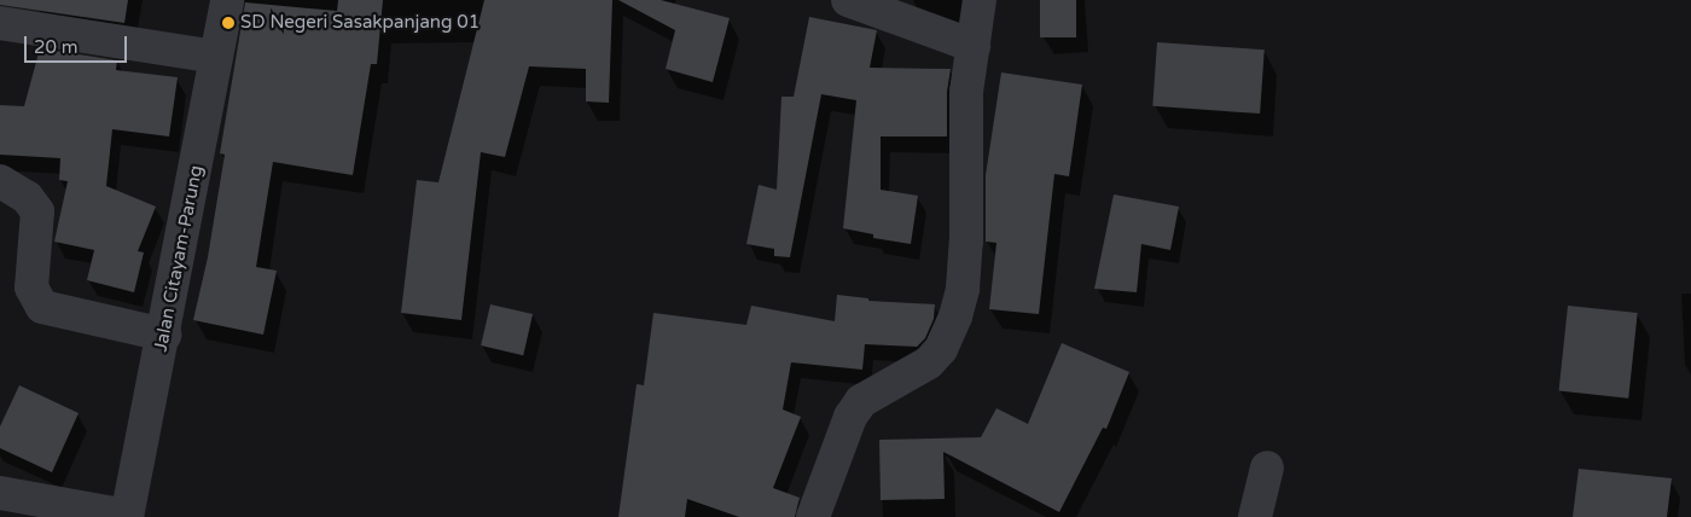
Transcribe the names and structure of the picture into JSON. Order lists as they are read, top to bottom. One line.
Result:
{"streets":{"street":["Jalan Citayam-Parung"]},"places":["SD Negeri Sasakpanjang 01"],"scale_bar":"20 m"}
